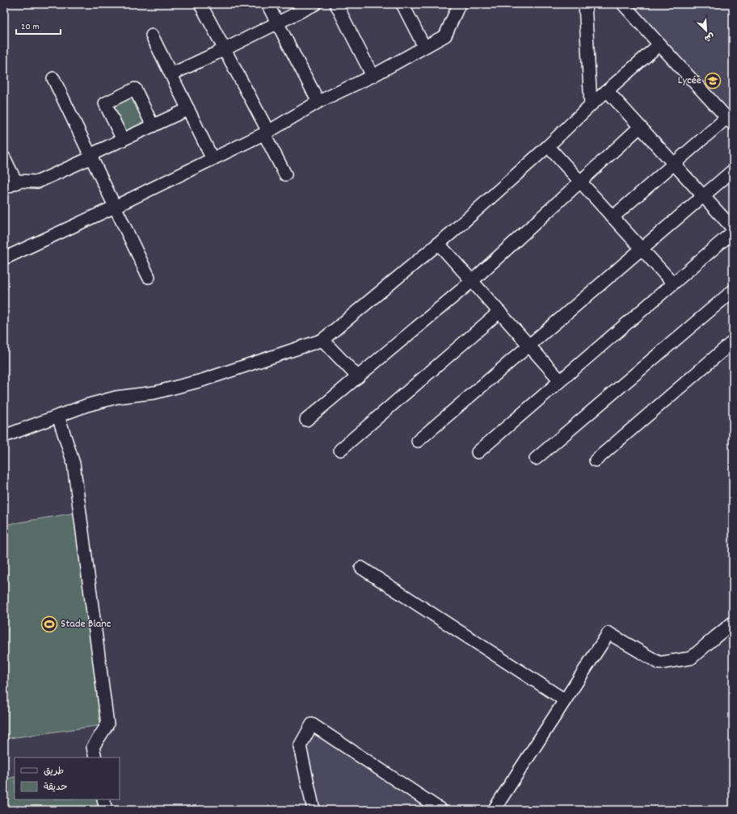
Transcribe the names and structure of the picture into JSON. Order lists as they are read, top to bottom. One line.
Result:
{"places":{"school or university":["Lycée"],"sports":["Stade Blanc"]},"legend":["طريق","حديقة"],"scale_bar":"20 m","north":"bottom right"}
